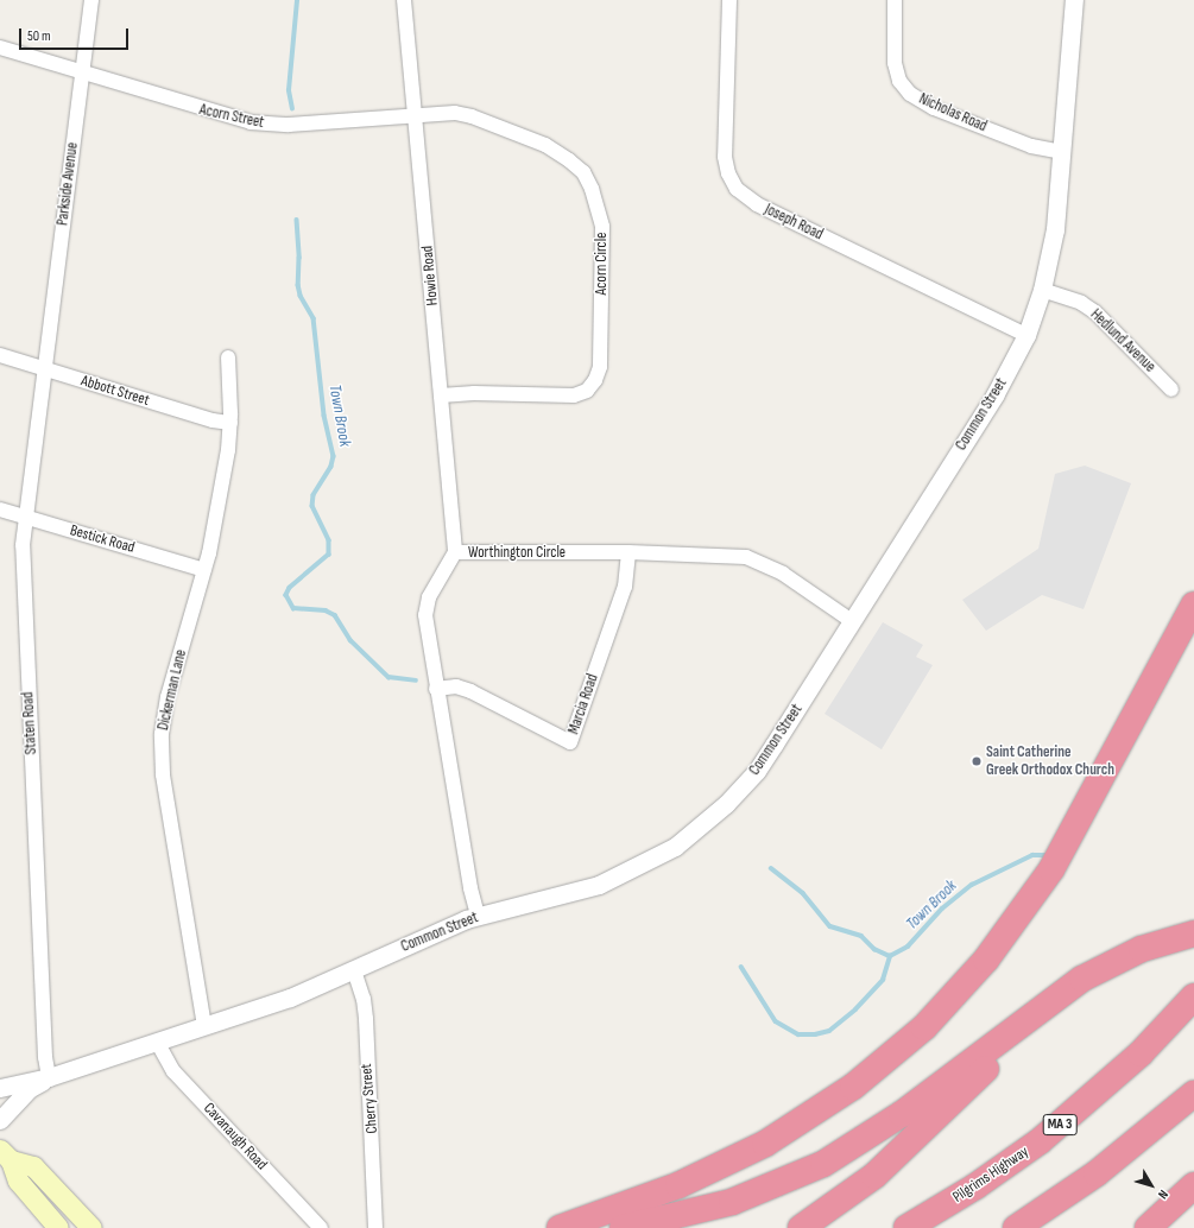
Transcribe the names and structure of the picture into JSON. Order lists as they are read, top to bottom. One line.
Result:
{"streets":{"highway":["MA 3","Pilgrims Highway"],"street":["Nicholas Road","Acorn Street","Parkside Avenue","Joseph Road","Acorn Circle","Howie Road","Hedlund Avenue","Abbott Street","Common Street","Bestick Road","Worthington Circle","Dickerman Lane","Marcia Road","Staten Road","Cherry Street","Cavanaugh Road"]},"crossings":[["Nicholas Road","Common Street"],["Acorn Street","Parkside Avenue"],["Acorn Street","Acorn Circle"],["Acorn Street","Howie Road"],["Parkside Avenue","Abbott Street"],["Parkside Avenue","Staten Road"],["Joseph Road","Common Street"],["Acorn Circle","Howie Road"],["Howie Road","Worthington Circle"],["Hedlund Avenue","Common Street"],["Abbott Street","Dickerman Lane"],["Abbott Street","Staten Road"],["Common Street","Worthington Circle"],["Common Street","Dickerman Lane"],["Common Street","Staten Road"],["Common Street","Cherry Street"],["Common Street","Cavanaugh Road"],["Bestick Road","Dickerman Lane"],["Bestick Road","Staten Road"],["Worthington Circle","Marcia Road"]],"water":["Town Brook"],"places":["Saint Catherine Greek Orthodox Church"],"scale_bar":"50 m","north":"bottom right"}
